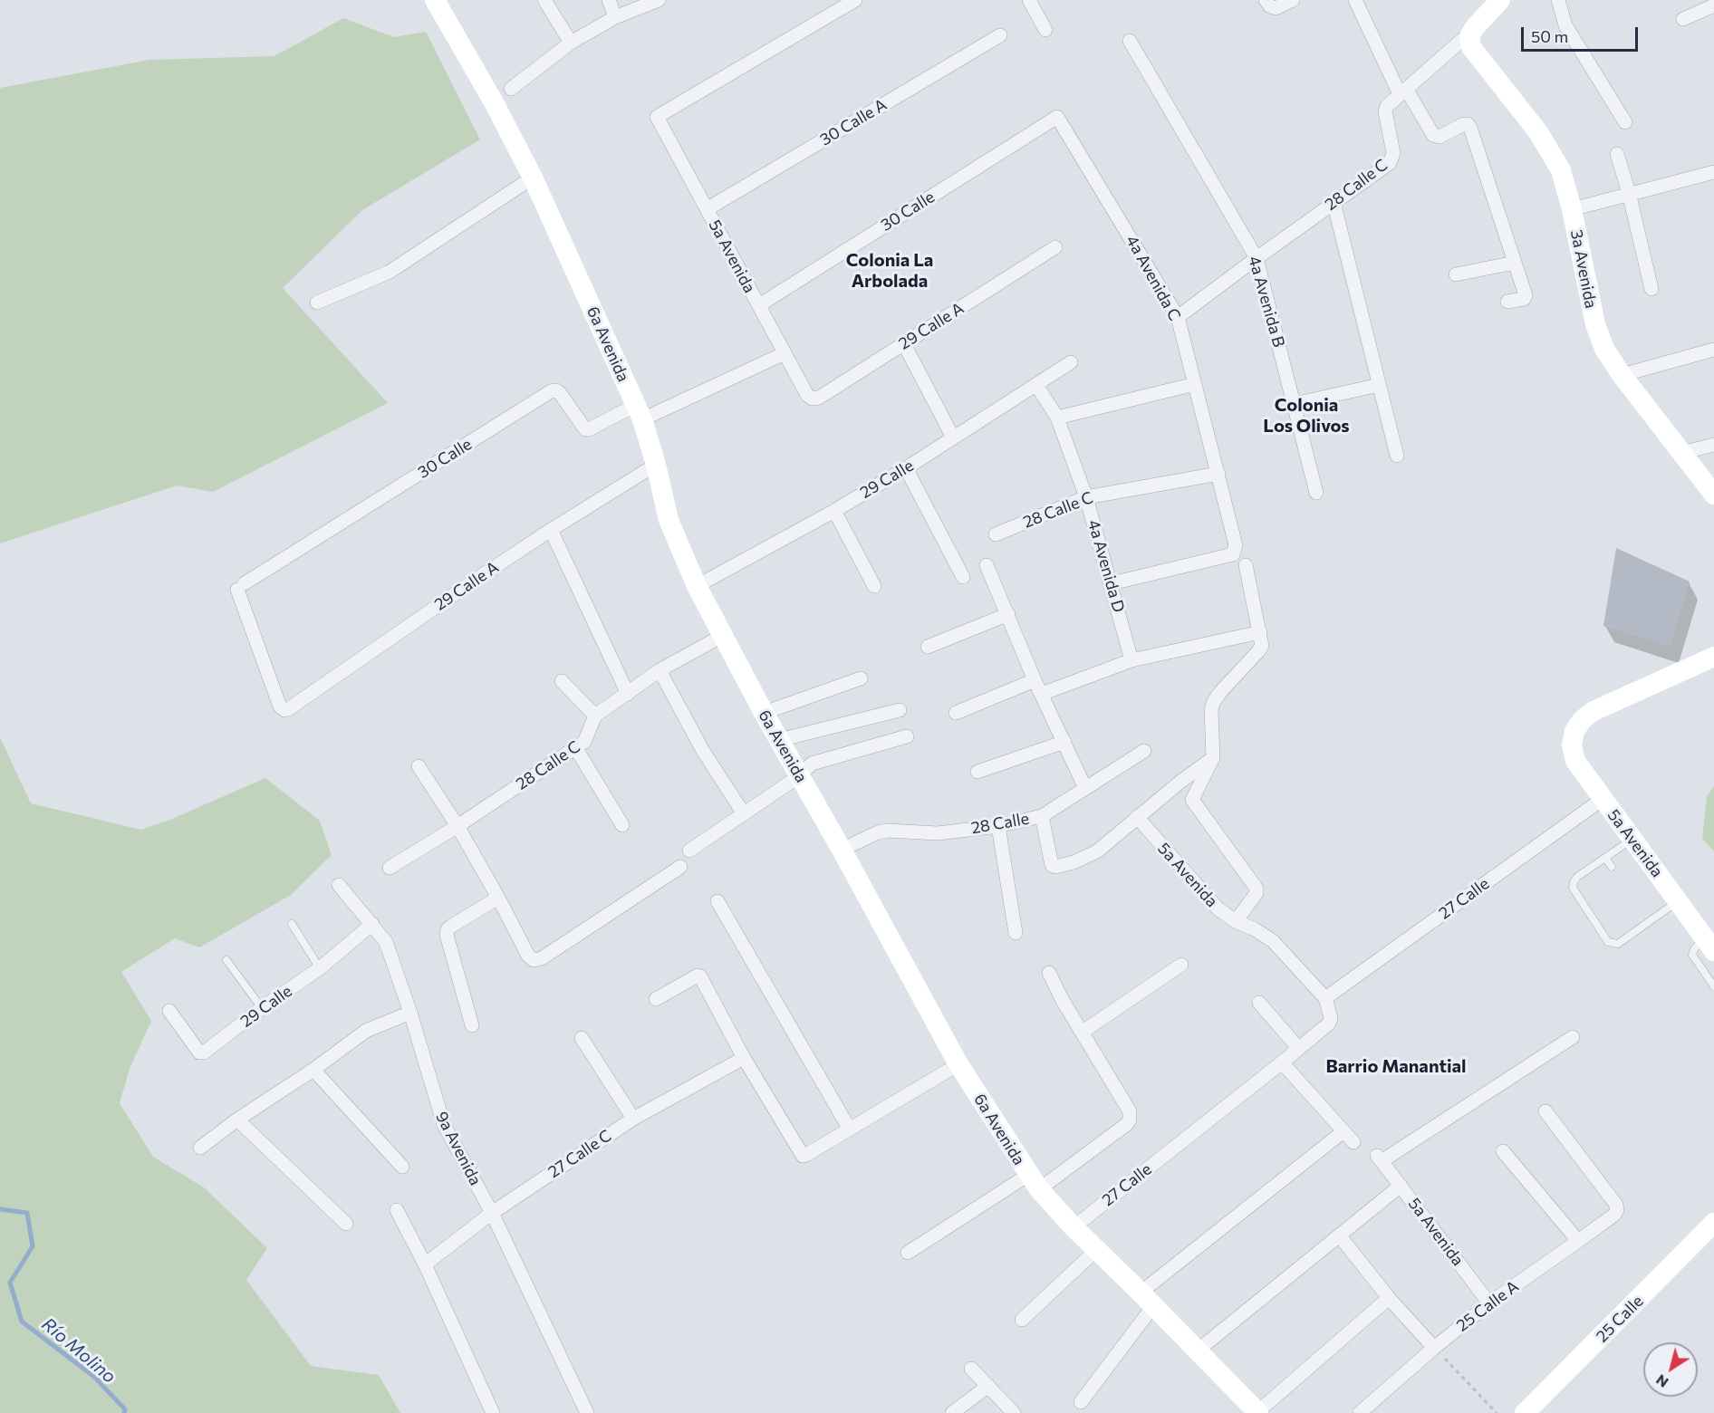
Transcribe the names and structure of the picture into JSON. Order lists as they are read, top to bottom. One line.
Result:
{"streets":{"street":["30 Calle A","28 Calle C","30 Calle","5a Avenida","3a Avenida","4a Avenida C","4a Avenida B","29 Calle A","6a Avenida","29 Calle","4a Avenida D","28 Calle","27 Calle","9a Avenida","27 Calle C","25 Calle A","25 Calle"]},"crossings":[["30 Calle A","5a Avenida"],["28 Calle C","3a Avenida"],["28 Calle C","4a Avenida C"],["28 Calle C","4a Avenida B"],["28 Calle C","4a Avenida D"],["30 Calle","5a Avenida"],["30 Calle","4a Avenida C"],["30 Calle","29 Calle A"],["30 Calle","6a Avenida"],["5a Avenida","29 Calle A"],["5a Avenida","27 Calle"],["5a Avenida","25 Calle A"],["4a Avenida C","4a Avenida D"],["29 Calle A","6a Avenida"],["6a Avenida","29 Calle"],["6a Avenida","28 Calle"],["6a Avenida","27 Calle"],["29 Calle","4a Avenida D"],["29 Calle","9a Avenida"],["9a Avenida","27 Calle C"]],"districts":["Colonia La Arbolada","Colonia Los Olivos","Barrio Manantial"],"water":["Río Molino"],"scale_bar":"50 m","north":"bottom left"}
